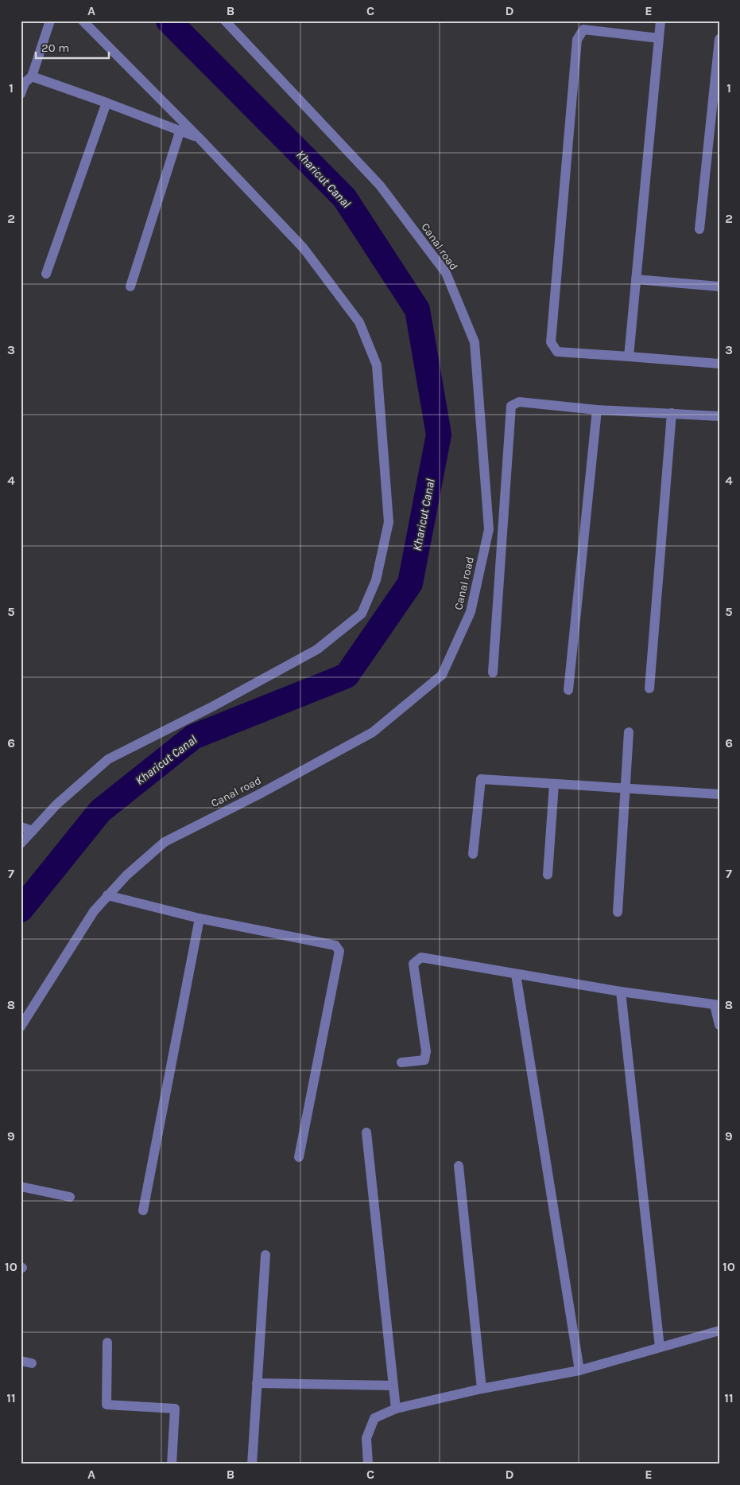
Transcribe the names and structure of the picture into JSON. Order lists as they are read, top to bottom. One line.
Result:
{"streets":{"street":["Canal road"]},"water":["Kharicut Canal"],"scale_bar":"20 m","grid":{"columns":["A","B","C","D","E"],"rows":["1","2","3","4","5","6","7","8","9","10","11"]}}
